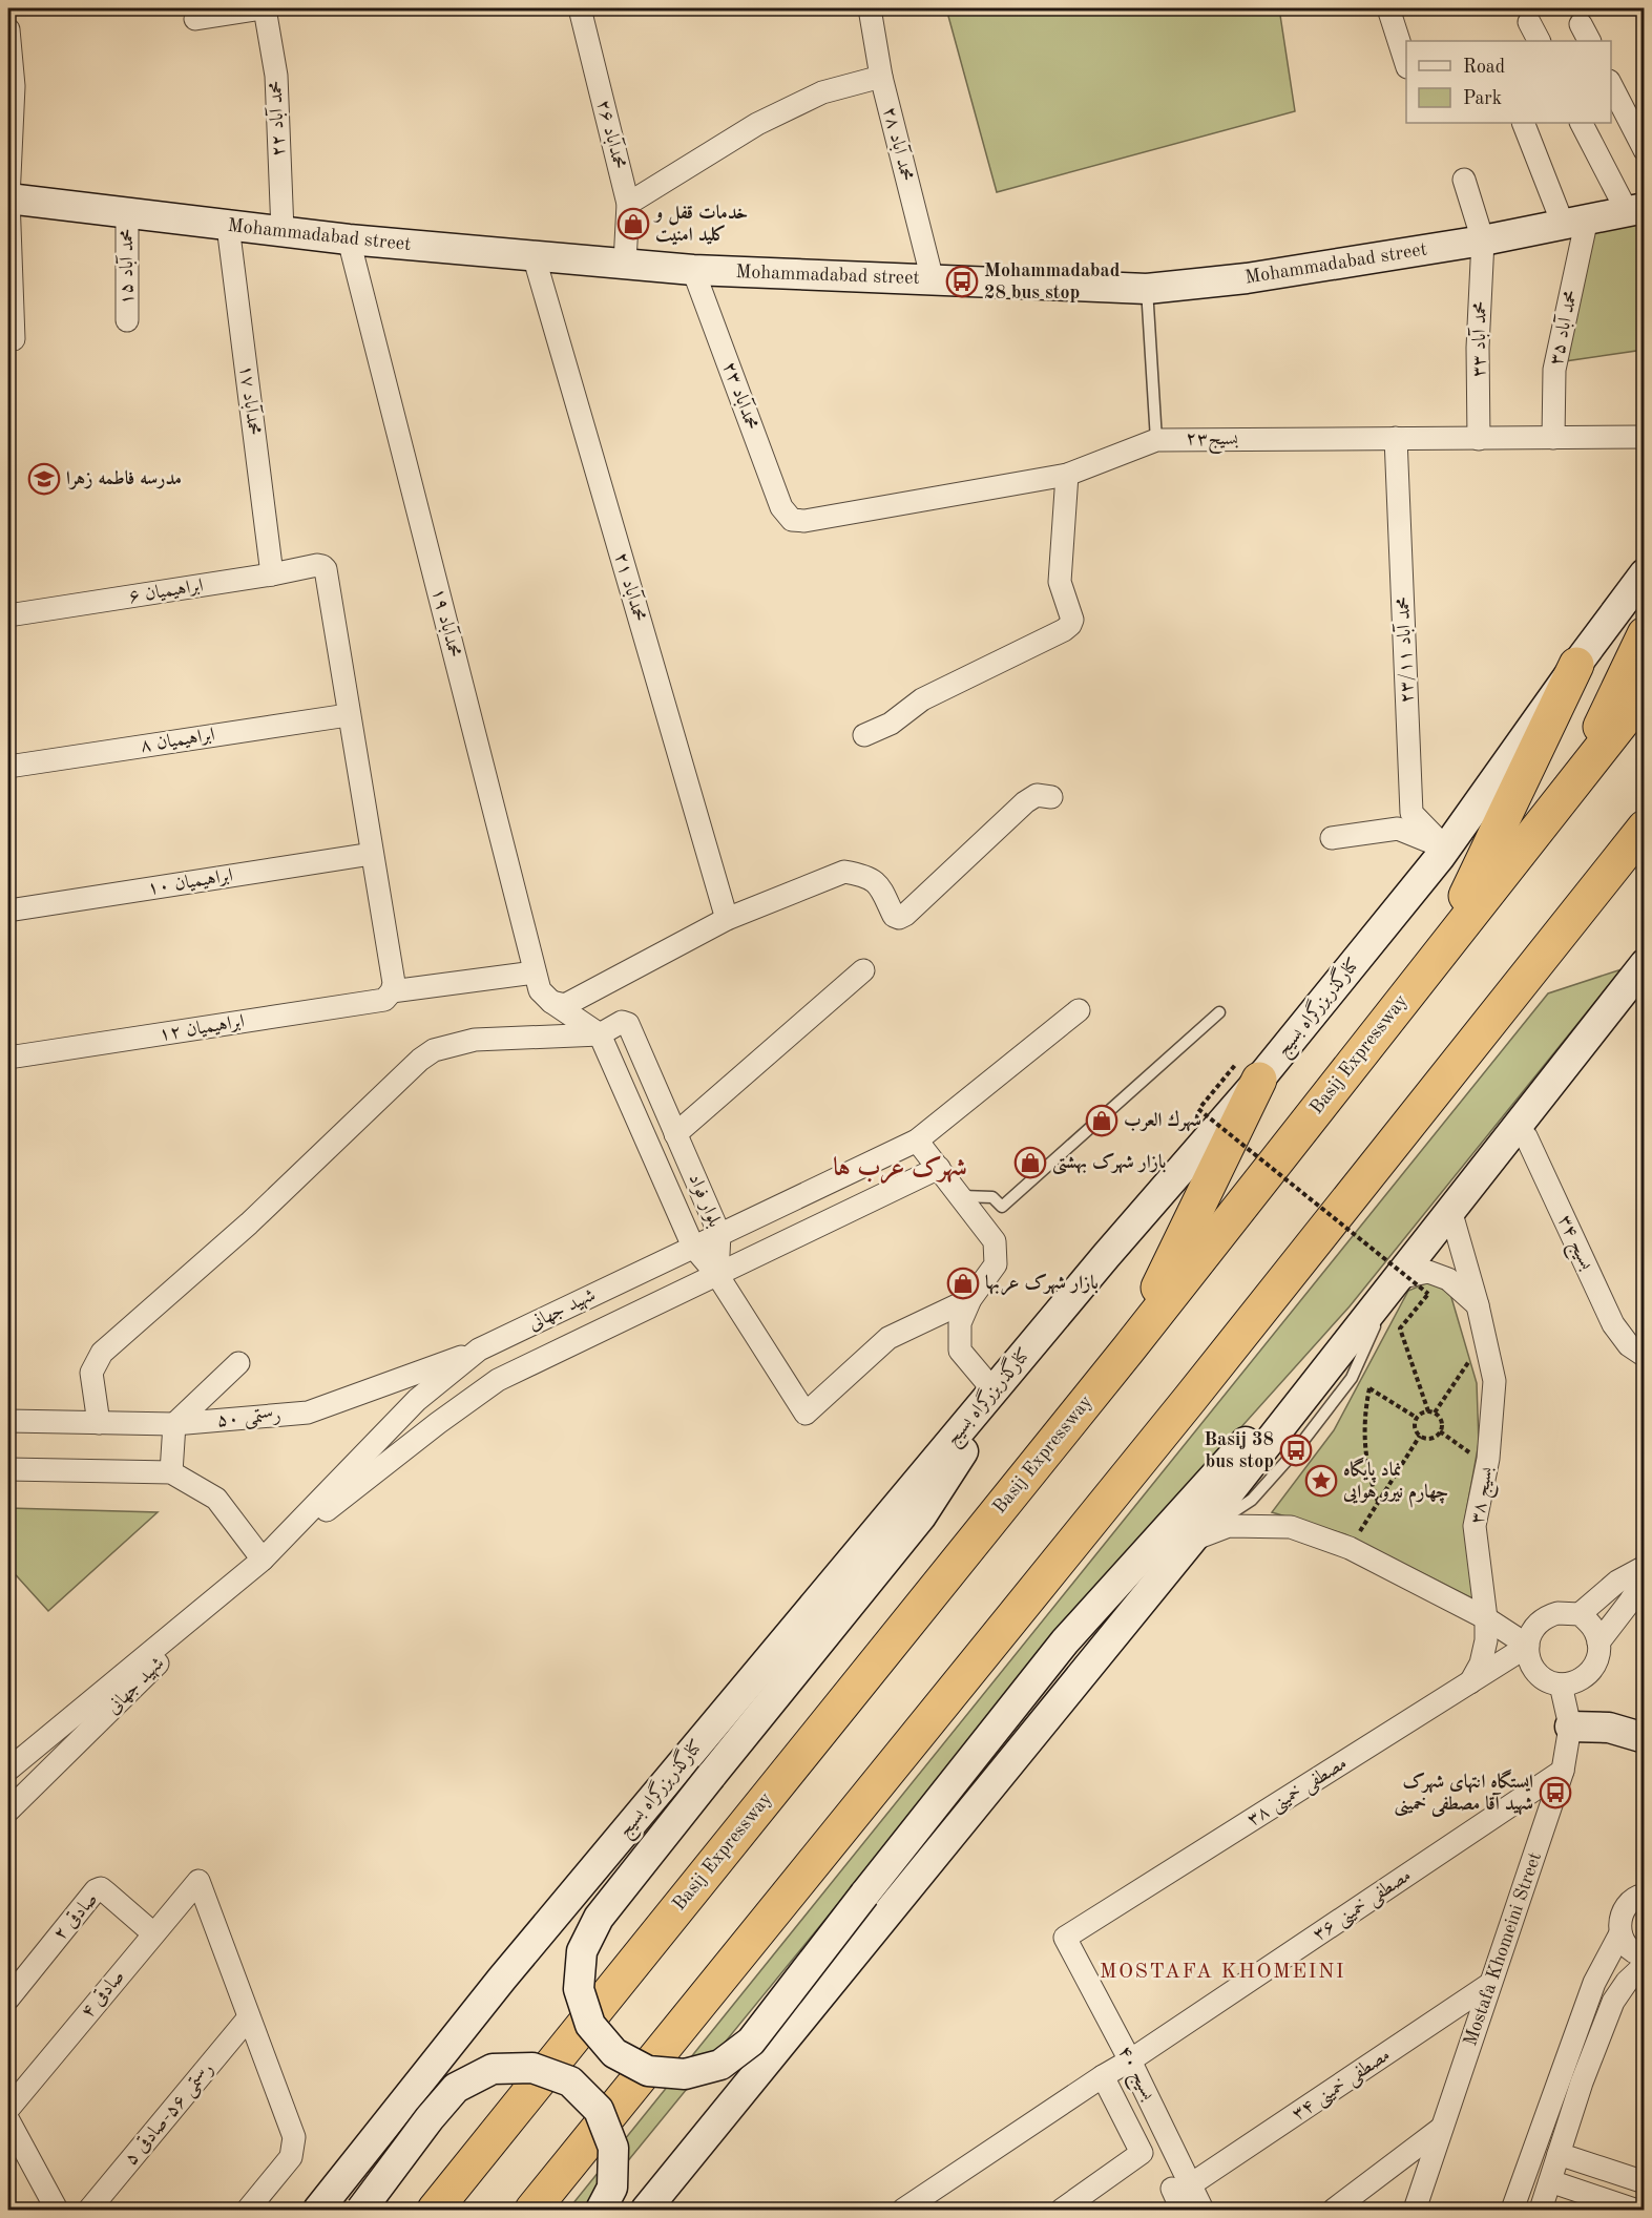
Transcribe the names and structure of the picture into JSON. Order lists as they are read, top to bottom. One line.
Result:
{"streets":{"highway":["Basij Expressway"],"main road":["Mohammadabad street","کنارگذربزرگراه بسیج"],"street":["محمد آباد ۲۲","محمدآباد ۲۶","محمد آباد ۲۸","محمد آباد ۱۵","محمد آباد ۳۵","محمد آباد ۳۳","محمدآباد ۲۳","محمدآباد ۱۷","بسیج۲۳","محمدآباد ۲۱","ابراهیمیان ۶","محمدآباد ۱۹","محمد آباد ۲۳/۱۱","ابراهیمیان ۸","ابراهیمیان ۱۰","ابراهیمیان ۱۲","بلوار فواد","بسیج ۳۴","شهید جهانی","رستمی ۵۰","بسیج ۳۸","مصطفی خمینی ۳۸","مصطفی خمینی ۳۶","صادقی ۲","Mostafa Khomeini Street","صادقی ۴","بسیج ۴۰","مصطفی خمینی ۳۴","رستمی ۵۶-صادقی ۵"]},"crossings":[["محمد آباد ۲۲","Mohammadabad street"],["محمدآباد ۲۶","Mohammadabad street"],["محمد آباد ۲۸","Mohammadabad street"],["Mohammadabad street","محمد آباد ۱۵"],["Mohammadabad street","محمد آباد ۳۵"],["Mohammadabad street","محمد آباد ۳۳"],["Mohammadabad street","محمدآباد ۲۳"],["Mohammadabad street","محمدآباد ۱۷"],["Mohammadabad street","محمدآباد ۲۱"],["Mohammadabad street","محمدآباد ۱۹"],["محمد آباد ۳۵","بسیج۲۳"],["محمد آباد ۳۳","بسیج۲۳"],["محمدآباد ۲۳","بسیج۲۳"],["محمدآباد ۱۷","ابراهیمیان ۶"],["بسیج۲۳","محمد آباد ۲۳/۱۱"],["ابراهیمیان ۶","ابراهیمیان ۸"],["محمدآباد ۱۹","ابراهیمیان ۱۲"],["محمد آباد ۲۳/۱۱","کنارگذربزرگراه بسیج"],["بلوار فواد","شهید جهانی"],["شهید جهانی","رستمی ۵۰"],["بسیج ۳۸","مصطفی خمینی ۳۸"],["مصطفی خمینی ۳۸","Mostafa Khomeini Street"],["مصطفی خمینی ۳۸","بسیج ۴۰"],["مصطفی خمینی ۳۶","Mostafa Khomeini Street"],["مصطفی خمینی ۳۶","بسیج ۴۰"],["صادقی ۲","صادقی ۴"],["Mostafa Khomeini Street","مصطفی خمینی ۳۴"],["صادقی ۴","رستمی ۵۶-صادقی ۵"],["بسیج ۴۰","مصطفی خمینی ۳۴"]],"districts":["شهرک عرب ها","MOSTAFA KHOMEINI"],"places":{"shop":["خدمات قفل و کلید امنیت","شهرك العرب","بازار شهرک بهشتی","بازار شهرک عربها"],"bus stop":["Mohammadabad 28 bus stop","Basij 38 bus stop","ایستگاه انتهای شهرک شهید آقا مصطفی خمینی"],"school or university":["مدرسه فاطمه زهرا"],"place":["نماد پایگاه چهارم نیرو هوایی"]},"legend":["Road","Park"]}
